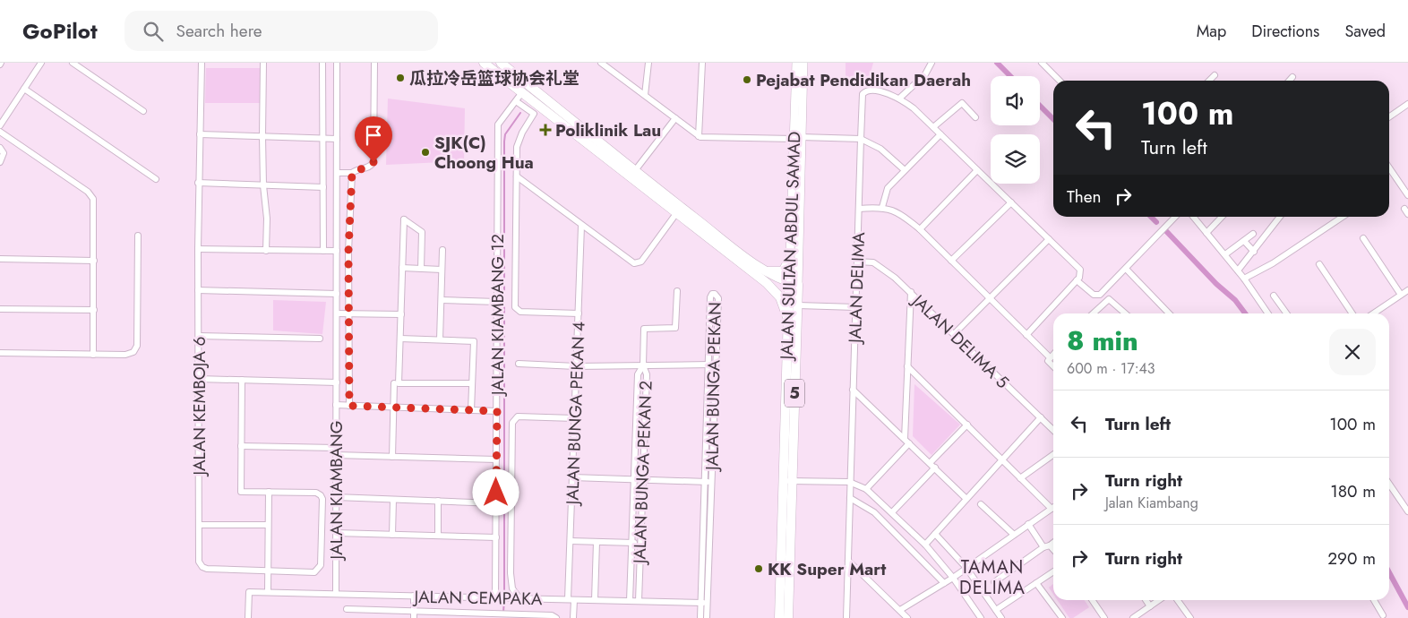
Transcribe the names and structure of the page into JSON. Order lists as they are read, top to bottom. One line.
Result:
{"streets":{"highway":["JALAN SULTAN ABDUL SAMAD","5"],"street":["JALAN DELIMA","JALAN KIAMBANG 12","JALAN DELIMA 5","JALAN BUNGA PEKAN","JALAN KEMBOJA 6","JALAN BUNGA PEKAN 4","JALAN BUNGA PEKAN 2","JALAN KIAMBANG","JALAN CEMPAKA"]},"crossings":[["JALAN SULTAN ABDUL SAMAD","5"],["JALAN DELIMA","JALAN DELIMA 5"],["JALAN KIAMBANG 12","JALAN CEMPAKA"],["JALAN BUNGA PEKAN","JALAN CEMPAKA"],["JALAN BUNGA PEKAN 4","JALAN CEMPAKA"],["JALAN BUNGA PEKAN 2","JALAN CEMPAKA"],["JALAN KIAMBANG","JALAN CEMPAKA"]],"districts":["TAMAN DELIMA"],"places":{"other":["瓜拉冷岳篮球协会礼堂","Pejabat Pendidikan Daerah","SJK(C) Choong Hua","KK Super Mart"],"health":["Poliklinik Lau"]},"page":{"header":"GoPilot","search":"Search here","nav":["Map","Directions","Saved"],"turn":["100 m","Turn left"],"then":"Then","heading":["8 min","600 m · 17:43"],"list":[{"name":"Turn left","value":"100 m"},{"name":"Turn right","note":"Jalan Kiambang","value":"180 m"},{"name":"Turn right","value":"290 m"}]}}
